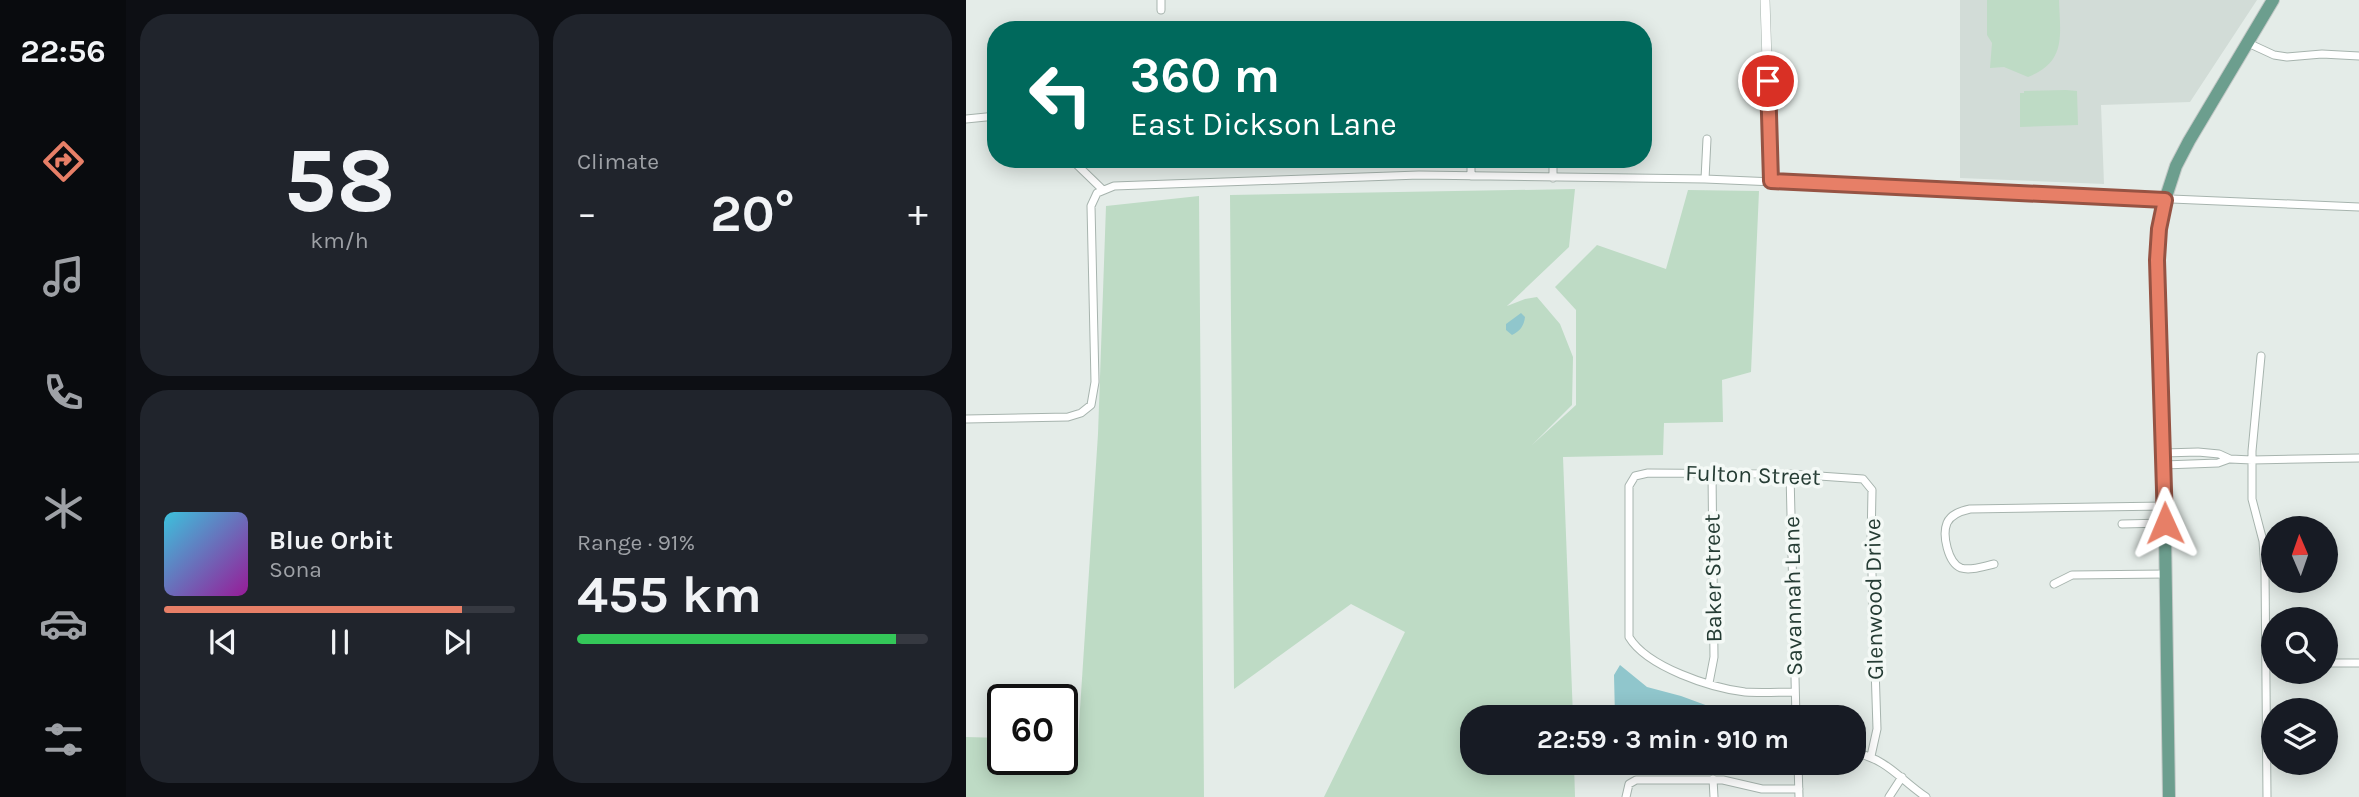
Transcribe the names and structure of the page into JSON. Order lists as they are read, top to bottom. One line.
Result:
{"streets":{"street":["Fulton Street","Baker Street","Savannah Lane","Glenwood Drive"]},"crossings":[["Fulton Street","Baker Street"],["Fulton Street","Savannah Lane"],["Fulton Street","Glenwood Drive"]],"north":"top","page":{"tabs":"22:56","tile":[["58","km/h"],"Climate",["Range · 91%","455 km"]],"turn":["360 m","East Dickson Lane"],"heat":["−","20°","+"],"song":["Blue Orbit","Sona"],"limit":"60","trip":"22:59 · 3 min · 910 m"}}
